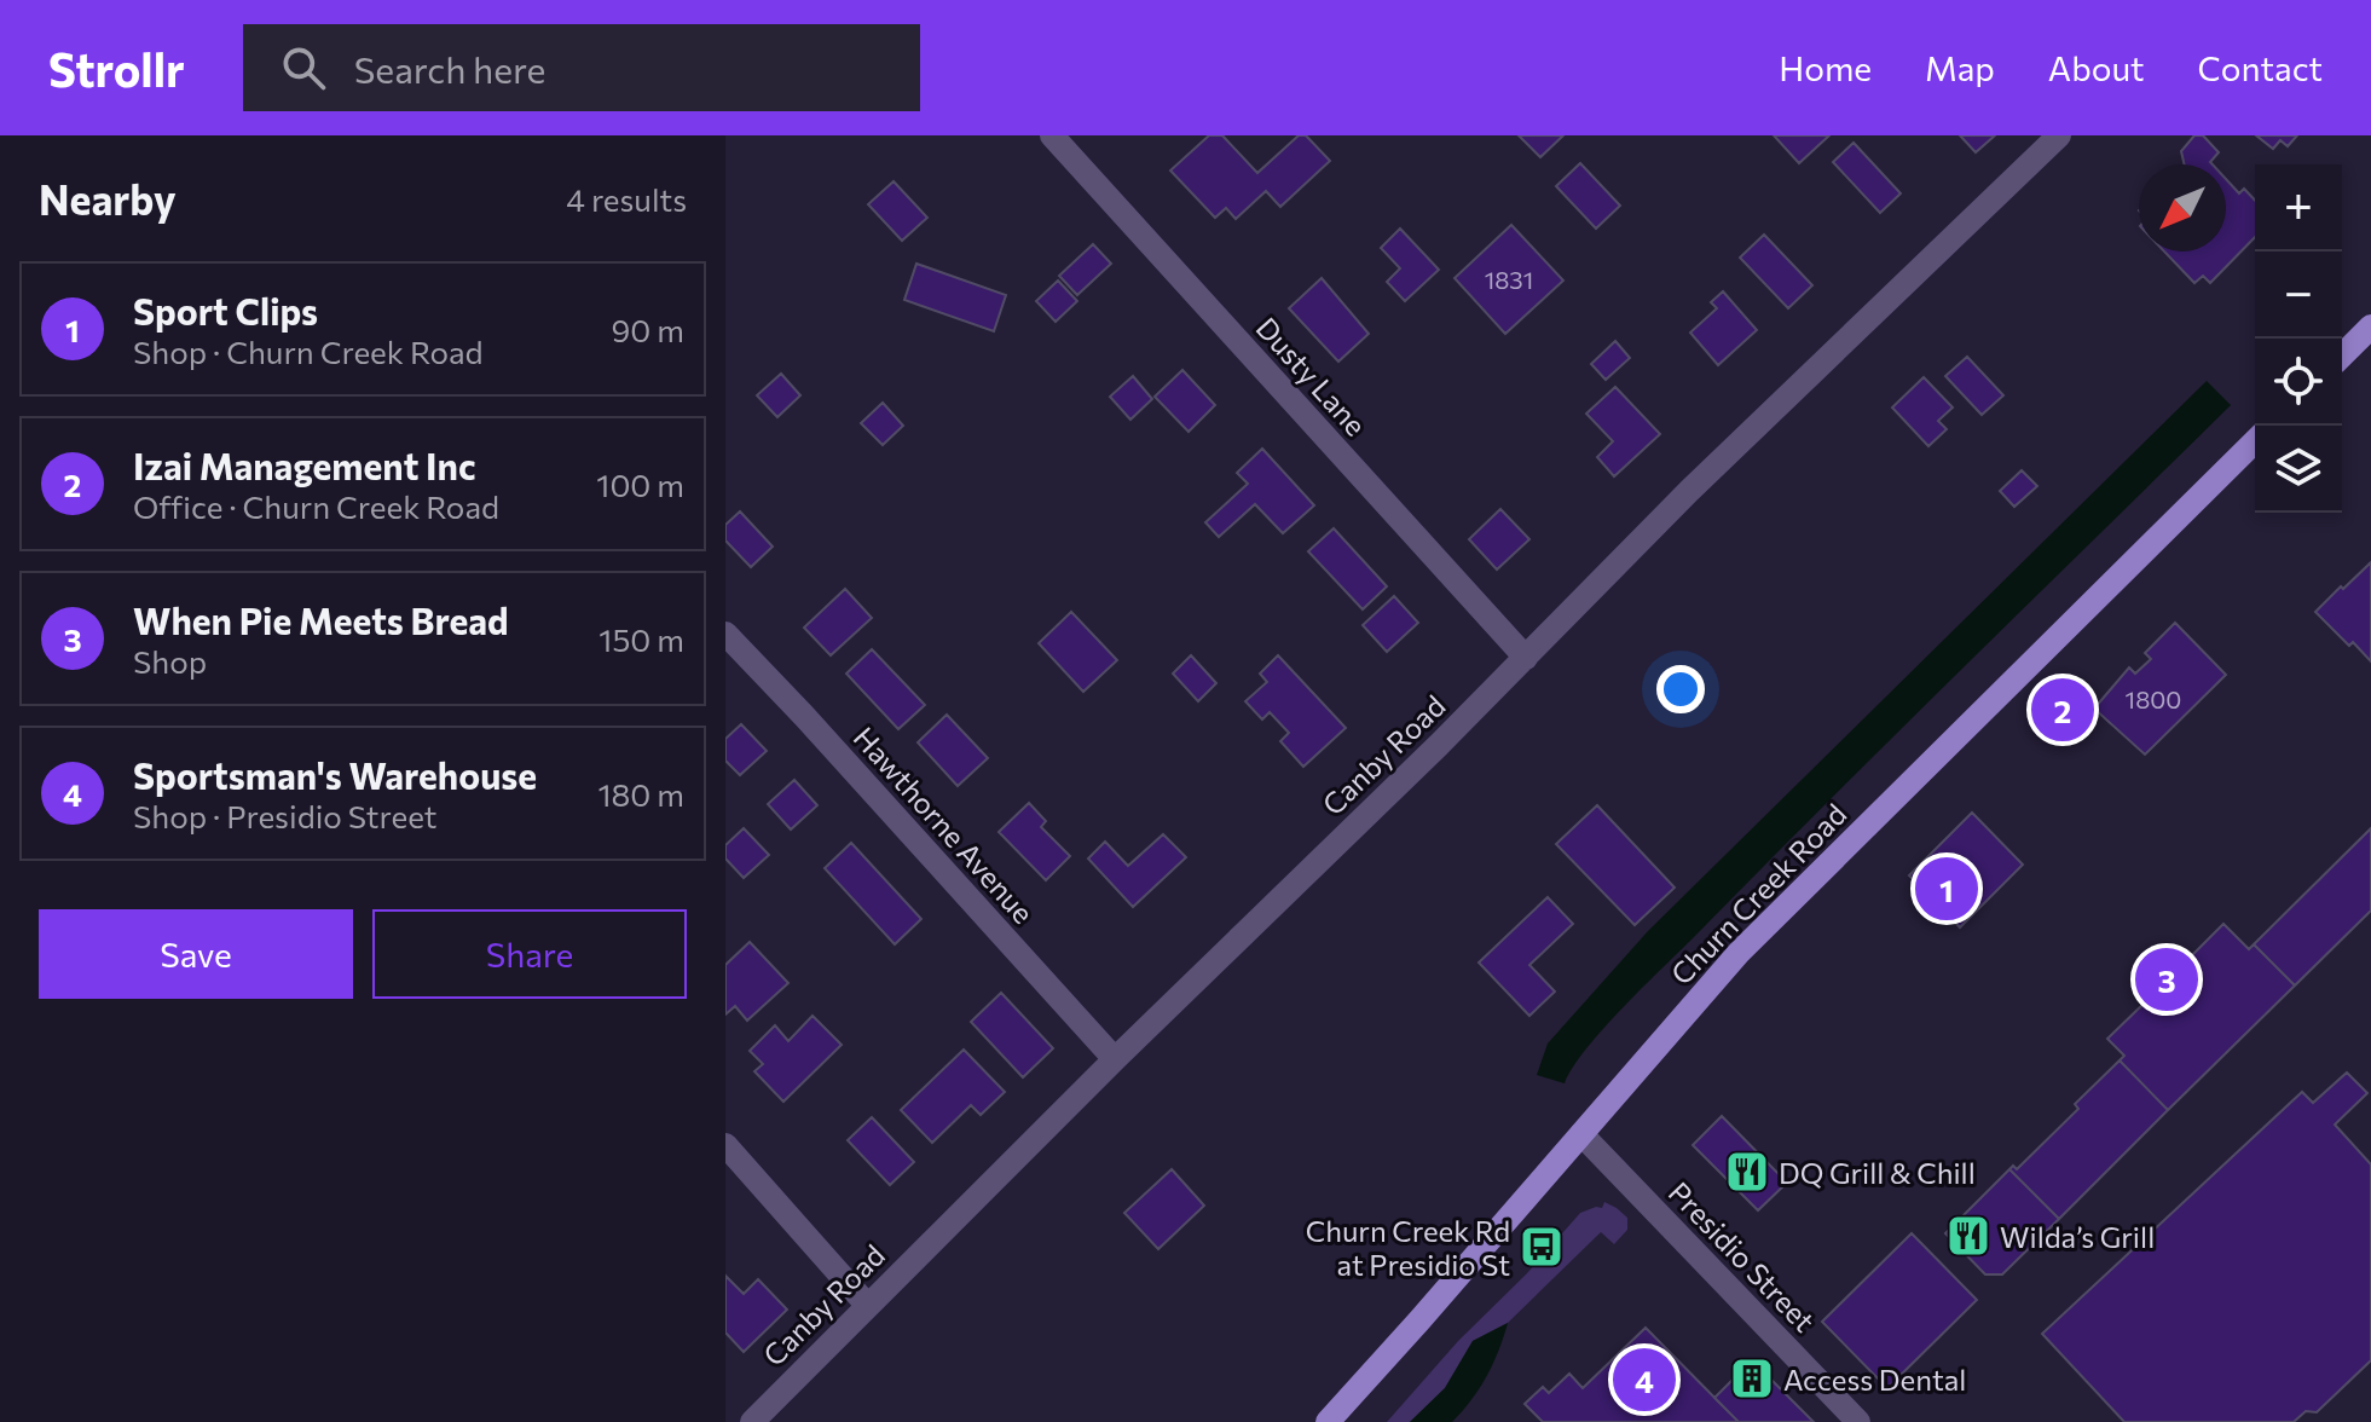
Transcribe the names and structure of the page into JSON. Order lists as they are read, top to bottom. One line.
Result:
{"streets":{"main road":["Churn Creek Road"],"street":["Dusty Lane","Canby Road","Hawthorne Avenue","Presidio Street"]},"crossings":[["Dusty Lane","Canby Road"],["Canby Road","Hawthorne Avenue"],["Churn Creek Road","Presidio Street"]],"places":{"restaurant":["DQ Grill & Chill","Wilda’s Grill"],"bus stop":["Churn Creek Rd at Presidio St"],"building":["Access Dental"]},"house_numbers":["1831","1800"],"north":"bottom left","page":{"header":"Strollr","search":"Search here","nav":["Home","Map","About","Contact"],"heading":["Nearby","4 results"],"map_buttons":["+","−"],"list":[{"mark":"1","name":"Sport Clips","note":"Shop · Churn Creek Road","value":"90 m"},{"mark":"2","name":"Izai Management Inc","note":"Office · Churn Creek Road","value":"100 m"},{"mark":"3","name":"When Pie Meets Bread","note":"Shop","value":"150 m"},{"mark":"4","name":"Sportsman's Warehouse","note":"Shop · Presidio Street","value":"180 m"}],"pins":["2","1","3","4"],"buttons":["Save","Share"]}}
